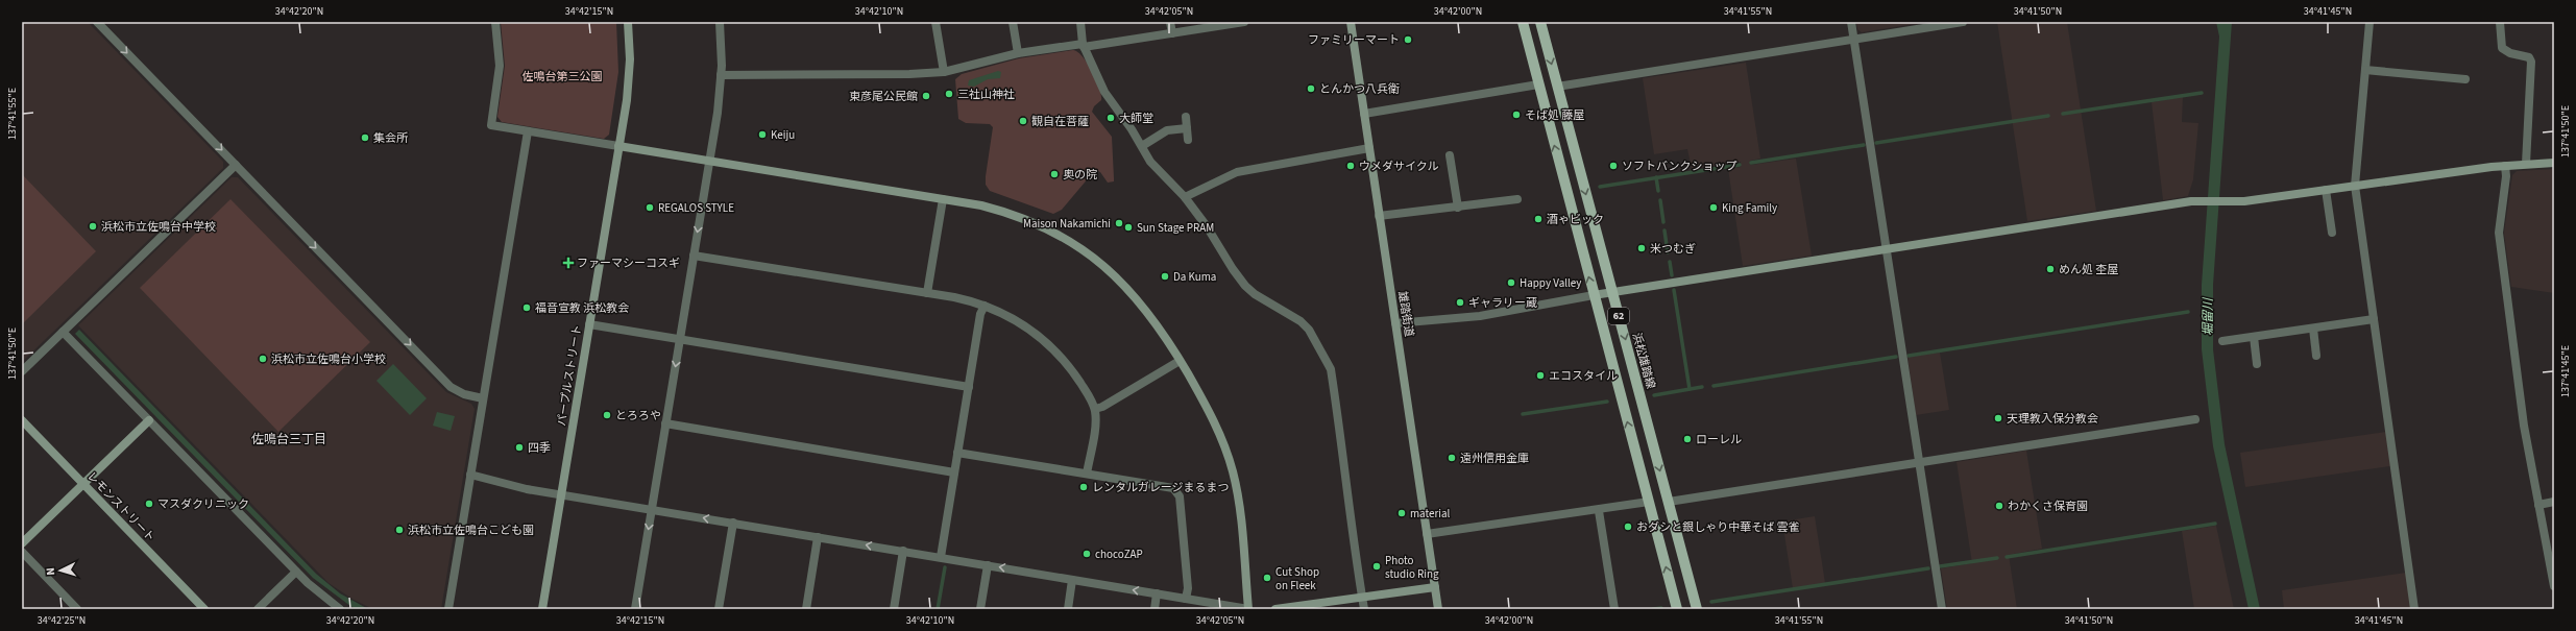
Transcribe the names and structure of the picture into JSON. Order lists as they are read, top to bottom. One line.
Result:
{"streets":{"main road":["62","浜松雄踏線"],"street":["雄踏街道","パープルストリート","レモンストリート"]},"districts":["佐鳴台三丁目"],"water":["堀留川"],"parks":["佐鳴台第三公園"],"places":{"other":["ファミリーマート","とんかつ八兵衛","三社山神社","東彦尾公民館","そば処 藤屋","大師堂","観自在菩薩","Keiju","集会所","ウメダサイクル","ソフトバンクショップ","奥の院","REGALOS STYLE","King Family","酒ゃビック","Maison Nakamichi","浜松市立佐鳴台中学校","Sun Stage PRAM","米つむぎ","めん処 杢屋","Da Kuma","Happy Valley","ギャラリー蔵","福音宣教 浜松教会","浜松市立佐鳴台小学校","エコスタイル","とろろや","天理教入保分教会","ローレル","四季","遠州信用金庫","レンタルガレージまるまつ","マスダクリニック","わかくさ保育園","material","おダシと銀しゃり中華そば 雲雀","浜松市立佐鳴台こども園","chocoZAP","Photo studio Ring","Cut Shop on Fleek"],"health":["ファーマシーコスギ"]},"north":"left","coordinates":["34°42'20\"N","34°42'15\"N","34°42'10\"N","34°42'05\"N","34°42'00\"N","34°41'55\"N","34°41'50\"N","34°41'45\"N","137°41'55\"E","137°41'50\"E","137°41'45\"E","34°42'25\"N"]}
